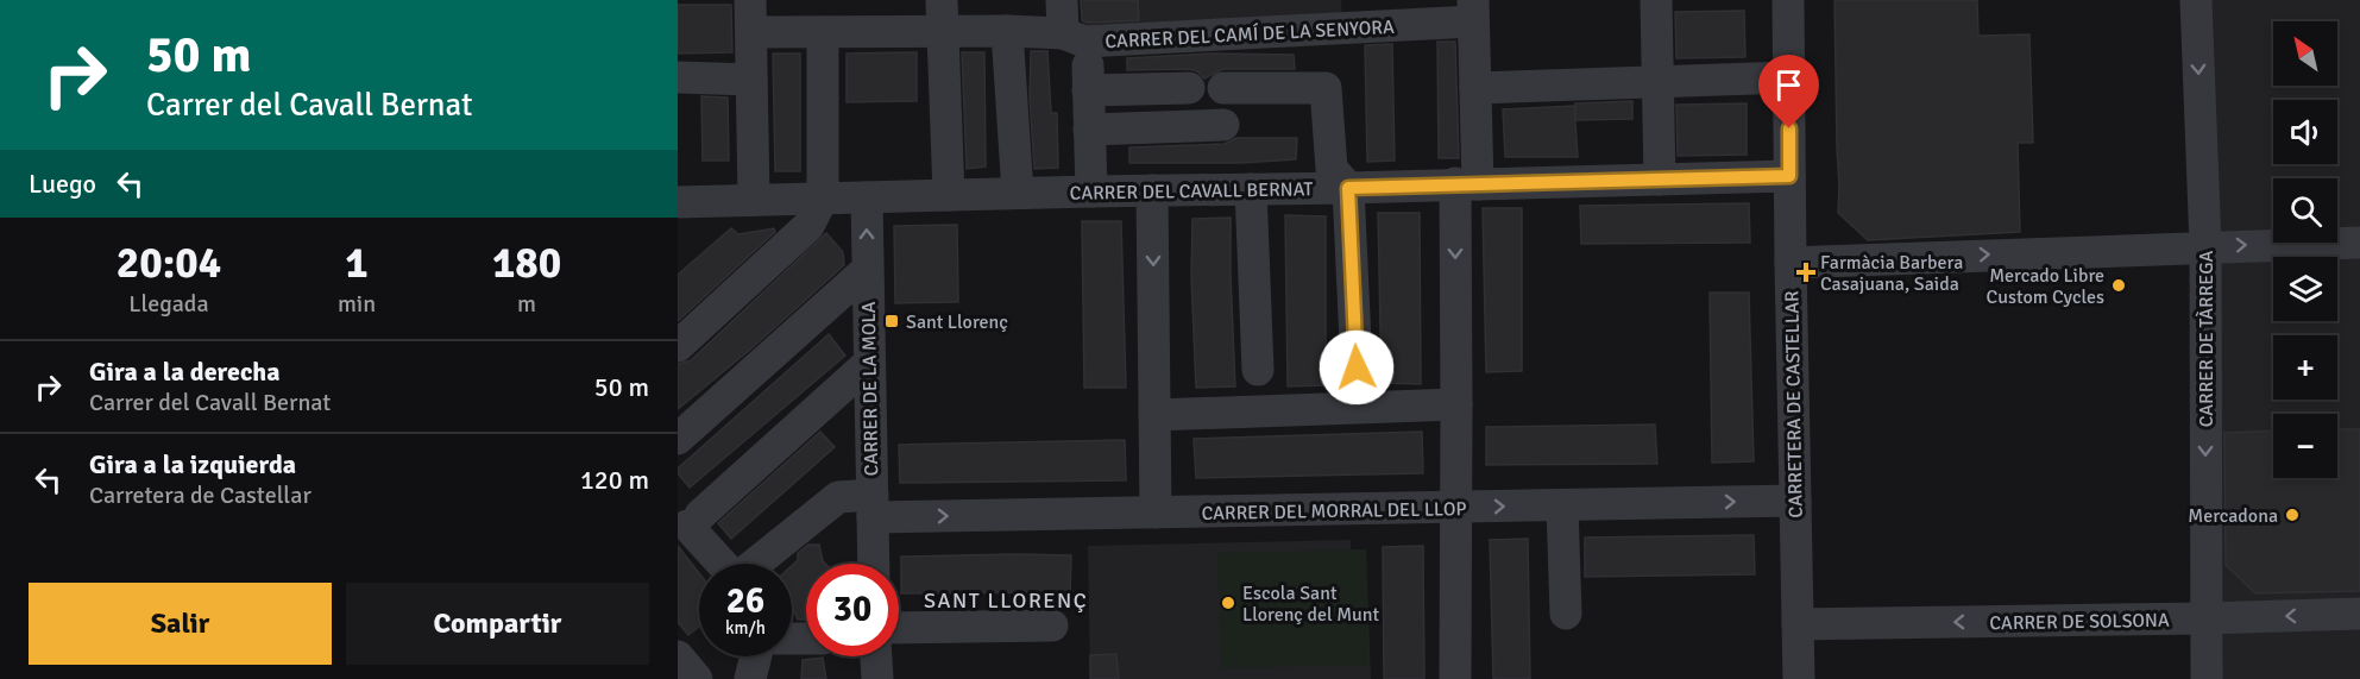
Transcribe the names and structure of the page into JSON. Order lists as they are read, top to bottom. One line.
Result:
{"streets":{"street":["CARRER DEL CAMÍ DE LA SENYORA","CARRER DEL CAVALL BERNAT","CARRER DE TÀRREGA","CARRER DE LA MOLA","CARRETERA DE CASTELLAR","CARRER DEL MORRAL DEL LLOP","CARRER DE SOLSONA"]},"crossings":[["CARRER DEL CAVALL BERNAT","CARRER DE LA MOLA"],["CARRER DEL CAVALL BERNAT","CARRETERA DE CASTELLAR"],["CARRER DE TÀRREGA","CARRER DE SOLSONA"],["CARRER DE LA MOLA","CARRER DEL MORRAL DEL LLOP"],["CARRETERA DE CASTELLAR","CARRER DEL MORRAL DEL LLOP"],["CARRETERA DE CASTELLAR","CARRER DE SOLSONA"]],"one_way":["CARRER DE TÀRREGA","CARRER DEL MORRAL DEL LLOP","CARRER DE SOLSONA"],"districts":["SANT LLORENÇ"],"places":{"health":["Farmàcia Barbera Casajuana, Saida"],"other":["Mercado Libre Custom Cycles","Mercadona","Escola Sant Llorenç del Munt"],"transit":["Sant Llorenç"]},"north":"top left","page":{"turn":["50 m","Carrer del Cavall Bernat"],"map_buttons":["+","−"],"then":"Luego","eta":["20:04","Llegada","1","min","180","m"],"list":[{"name":"Gira a la derecha","note":"Carrer del Cavall Bernat","value":"50 m"},{"name":"Gira a la izquierda","note":"Carretera de Castellar","value":"120 m"}],"speed":"26 km/h","limit":"30","buttons":["Salir","Compartir"]}}
